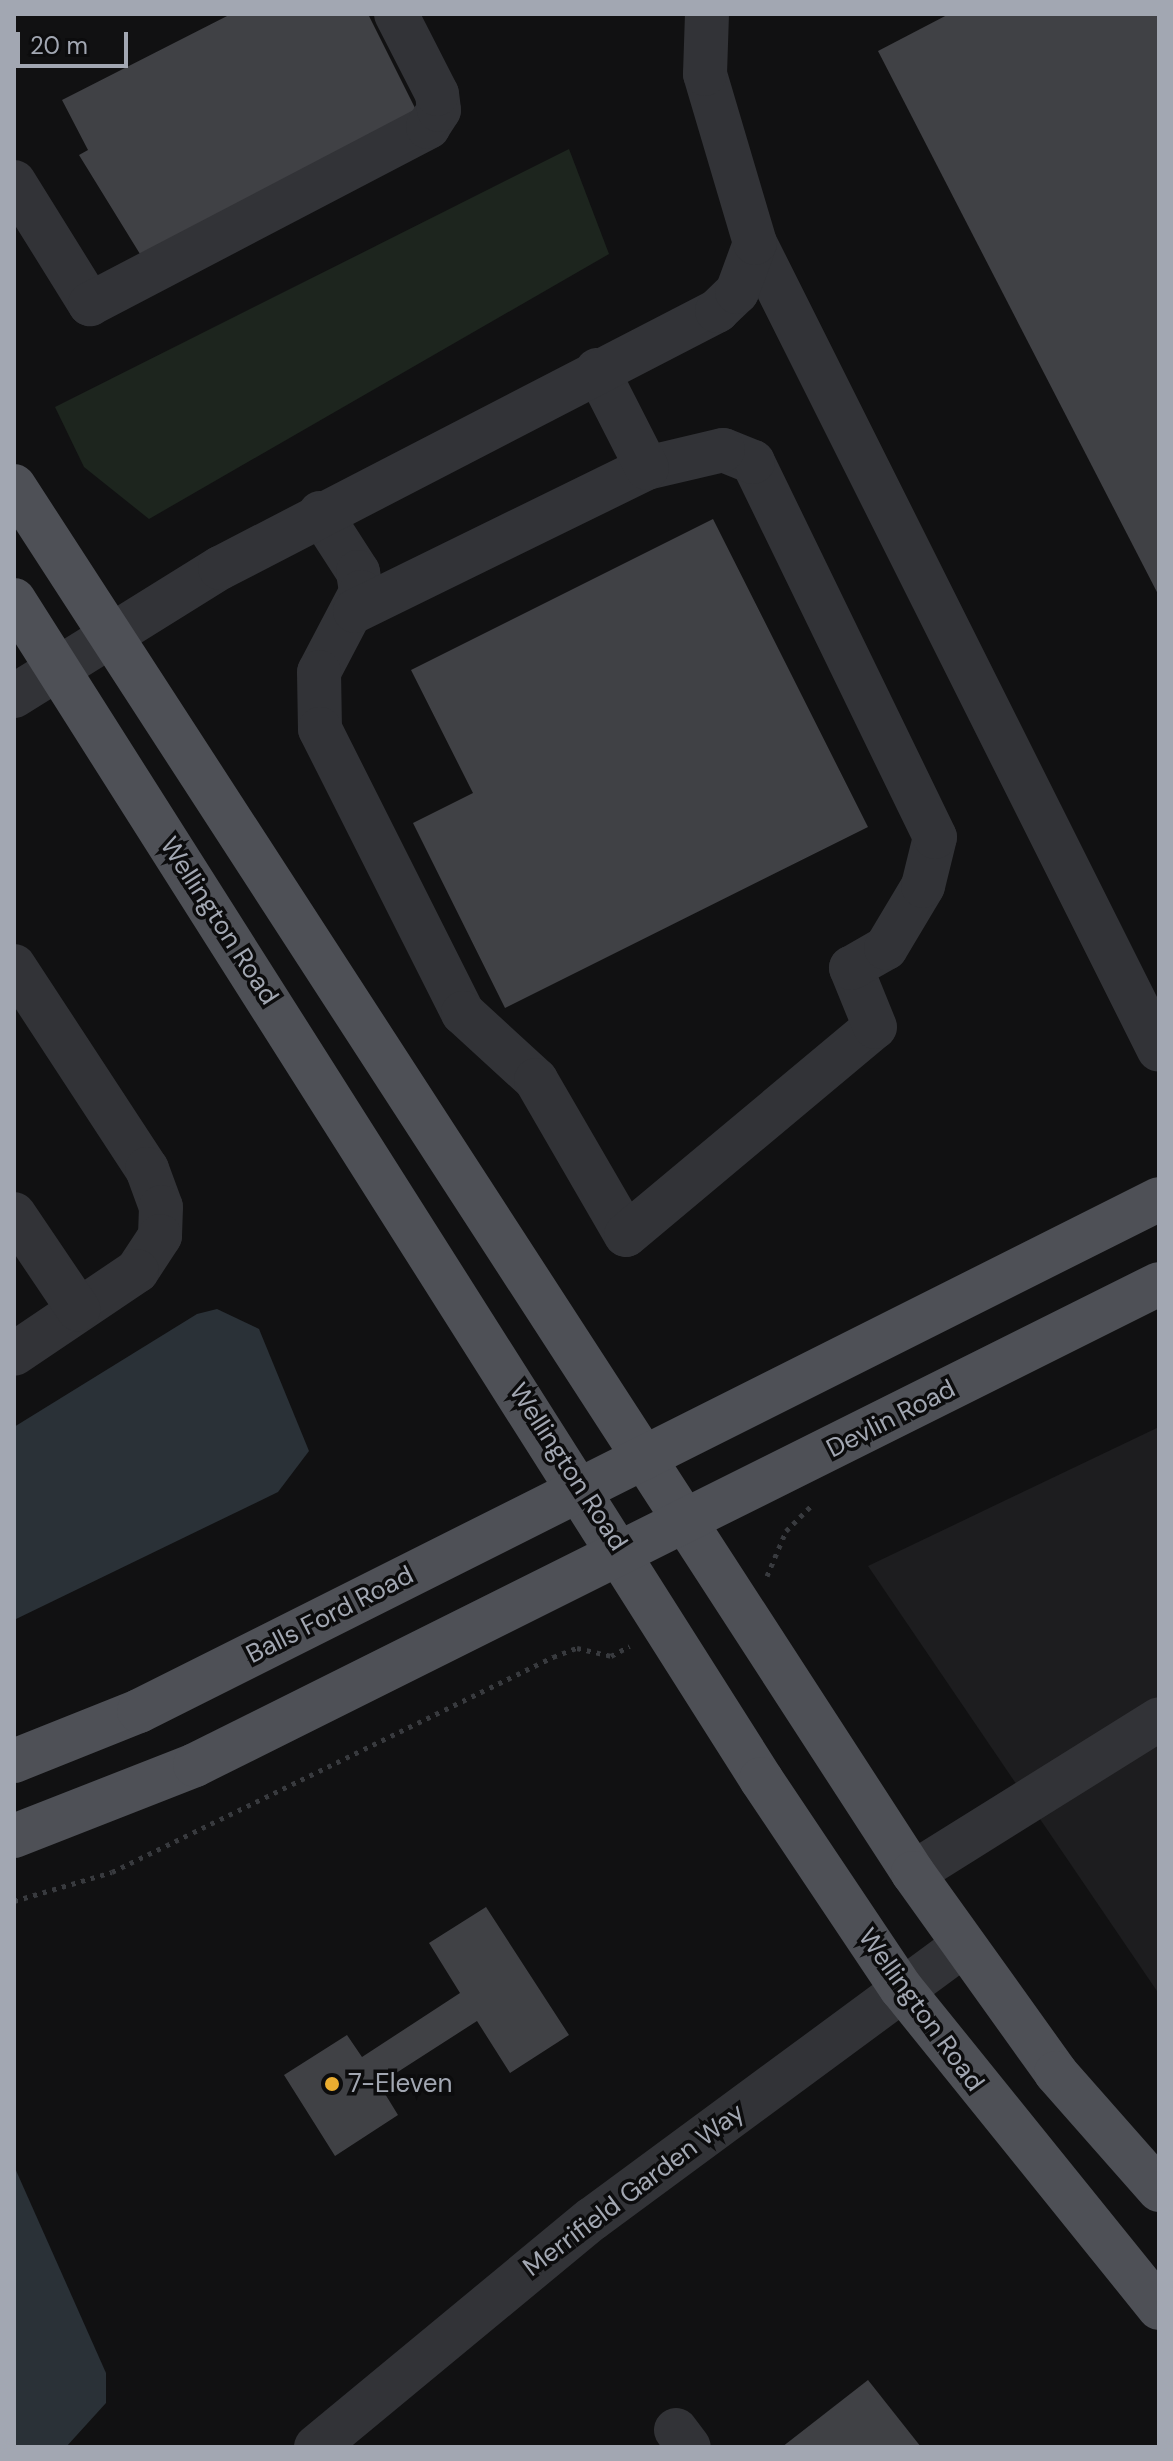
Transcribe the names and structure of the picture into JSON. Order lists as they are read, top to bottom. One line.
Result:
{"streets":{"main road":["Wellington Road","Devlin Road","Balls Ford Road"],"street":["Merrifield Garden Way"]},"crossings":[["Wellington Road","Devlin Road"],["Wellington Road","Balls Ford Road"],["Wellington Road","Merrifield Garden Way"]],"places":["7-Eleven"],"scale_bar":"20 m"}
